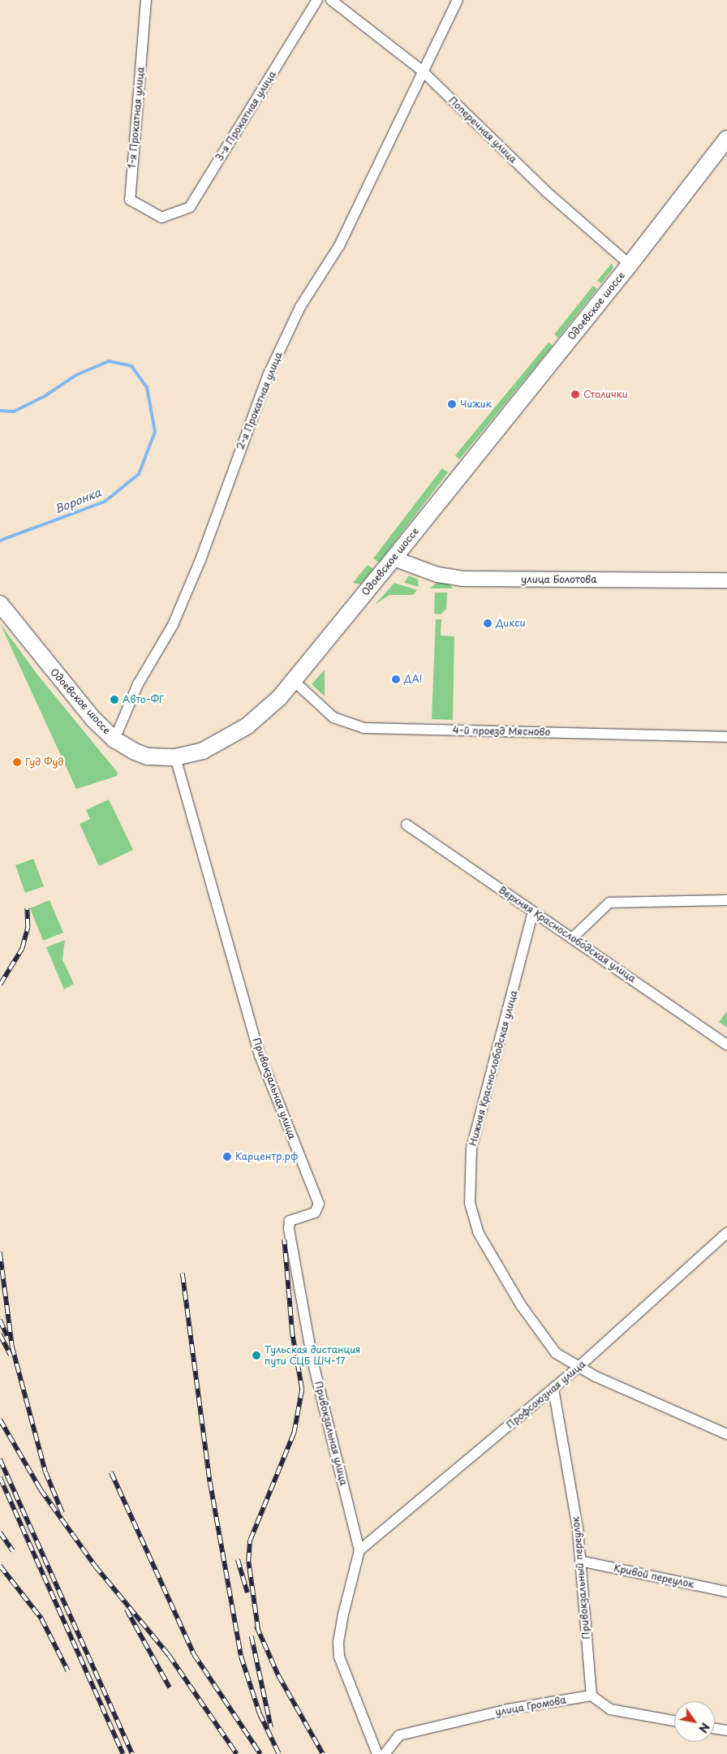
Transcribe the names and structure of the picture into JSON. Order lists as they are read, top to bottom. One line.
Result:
{"streets":{"main road":["Одоевское шоссе"],"street":["3-я Прокатная улица","1-я Прокатная улица","Поперечная улица","2-я Прокатная улица","улица Болотова","4-й проезд Мясново","Верхняя Краснослободская улица","Нижняя Краснослободская улица","Привокзальная улица","Профсоюзная улица","Кривой переулок","Привокзальный переулок","улица Громова"]},"crossings":[["3-я Прокатная улица","1-я Прокатная улица"],["Поперечная улица","Одоевское шоссе"],["Поперечная улица","2-я Прокатная улица"],["Одоевское шоссе","2-я Прокатная улица"],["Одоевское шоссе","улица Болотова"],["Одоевское шоссе","4-й проезд Мясново"],["Одоевское шоссе","Привокзальная улица"],["Верхняя Краснослободская улица","Нижняя Краснослободская улица"],["Нижняя Краснослободская улица","Профсоюзная улица"],["Привокзальная улица","Профсоюзная улица"],["Профсоюзная улица","Привокзальный переулок"],["Кривой переулок","Привокзальный переулок"],["Привокзальный переулок","улица Громова"]],"water":["Воронка"],"places":["Столички","Чижик","Дикси","ДА!","Авто-ФГ","Гуд Фуд","Карцентр.рф","Тульская дистанция пути СЦБ ШЧ-17"],"north":"bottom right"}
